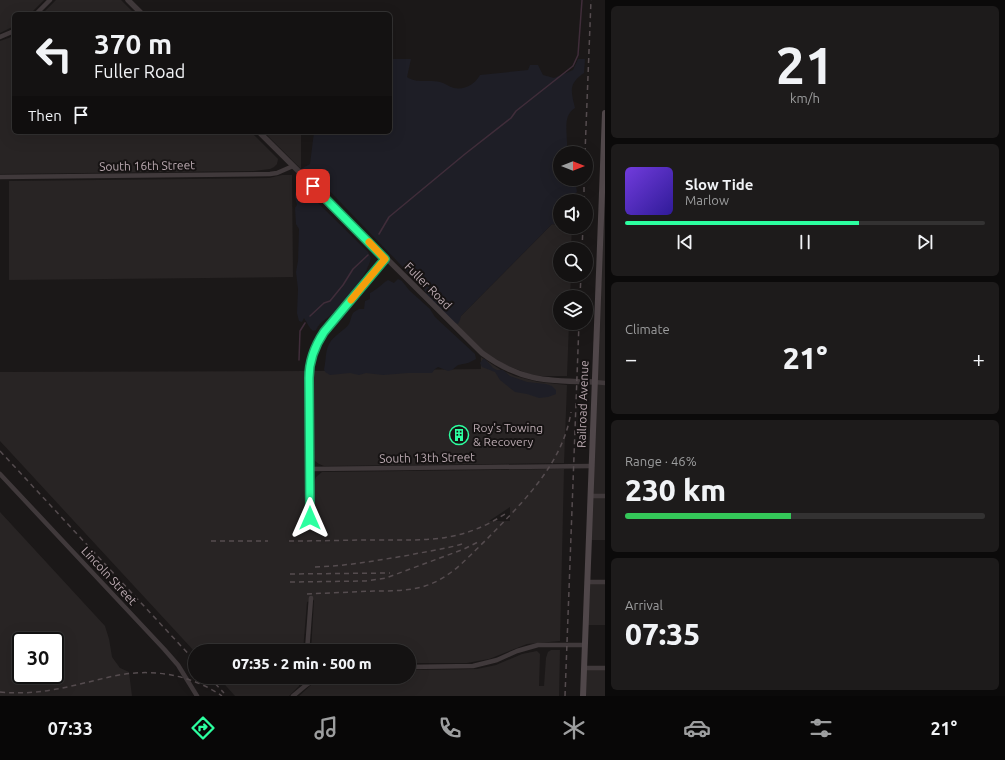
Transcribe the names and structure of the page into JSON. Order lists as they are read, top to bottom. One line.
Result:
{"streets":{"main road":["Railroad Avenue"],"street":["South 16th Street","Fuller Road","South 13th Street","Lincoln Street"]},"crossings":[["South 16th Street","Fuller Road"],["Fuller Road","Railroad Avenue"],["Railroad Avenue","South 13th Street"]],"places":{"building":["Roy's Towing & Recovery"]},"north":"right","page":{"tile":[["21","km/h"],"Climate",["Range · 46%","230 km"],["Arrival","07:35"]],"turn":["370 m","Fuller Road"],"then":"Then","song":["Slow Tide","Marlow"],"heat":["−","21°","+"],"limit":"30","trip":"07:35 · 2 min · 500 m","tabs":["07:33","21°"]}}
